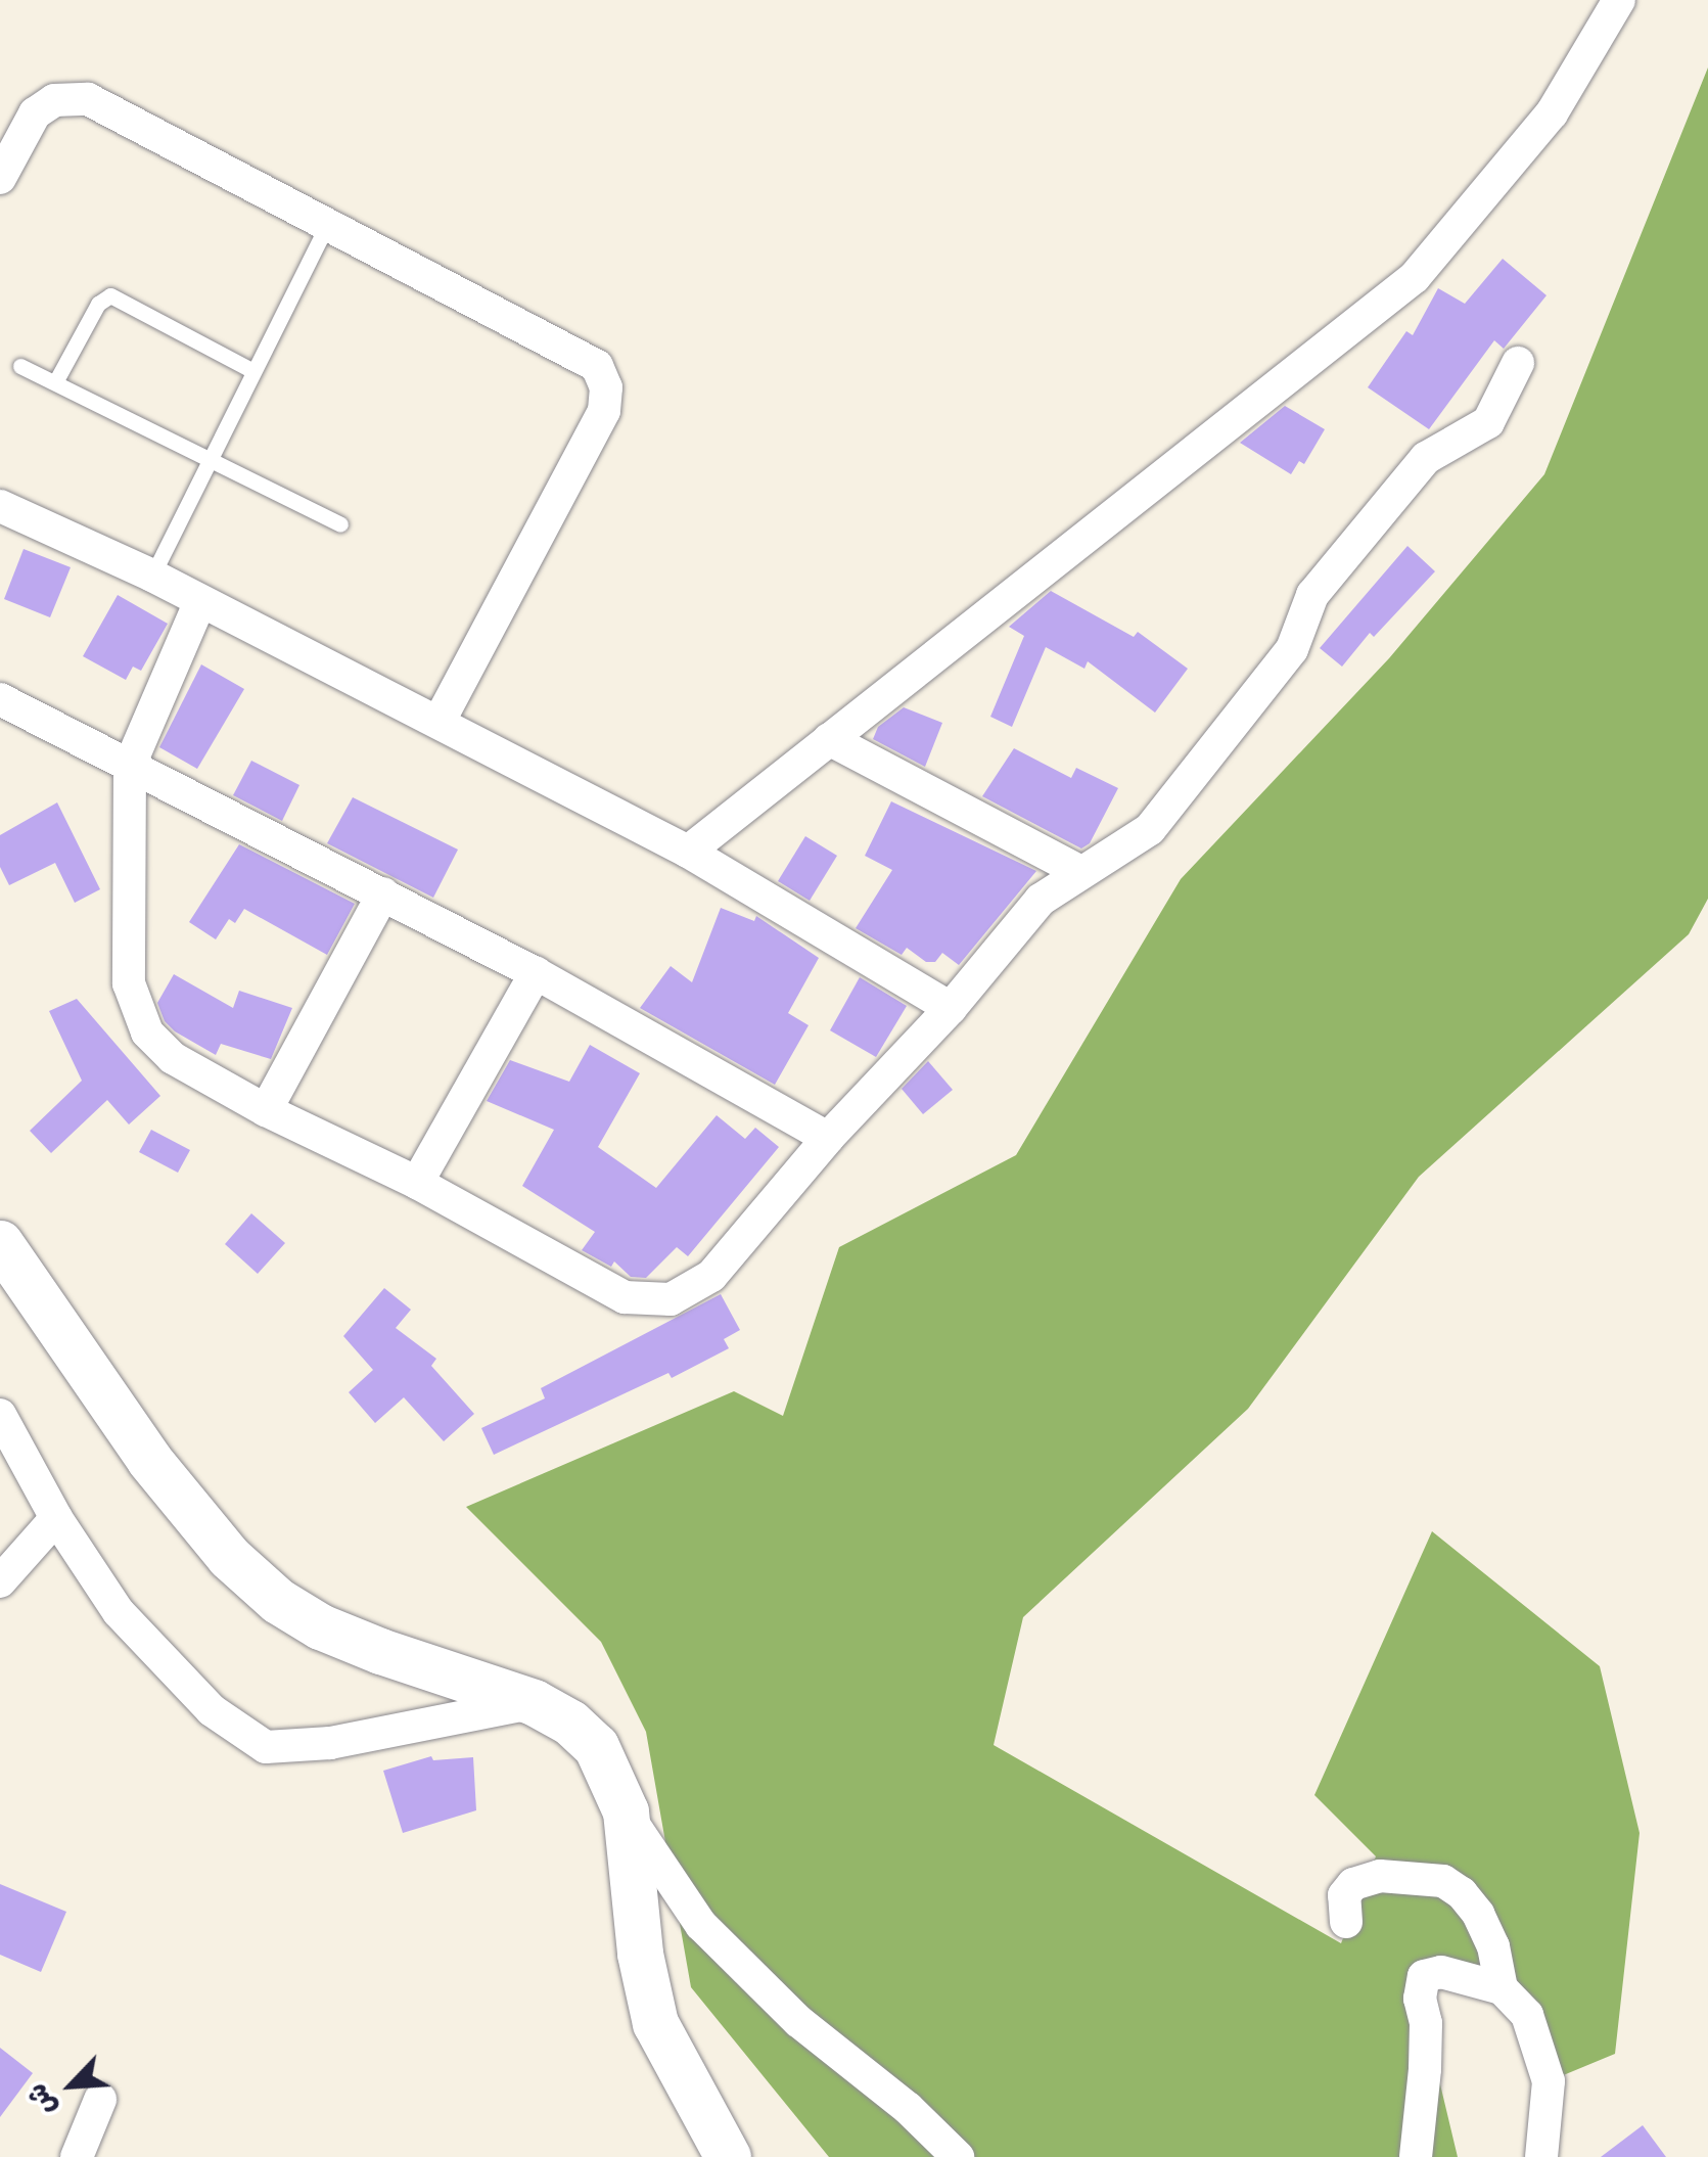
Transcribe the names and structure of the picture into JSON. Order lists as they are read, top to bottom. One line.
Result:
{"north":"bottom left"}
